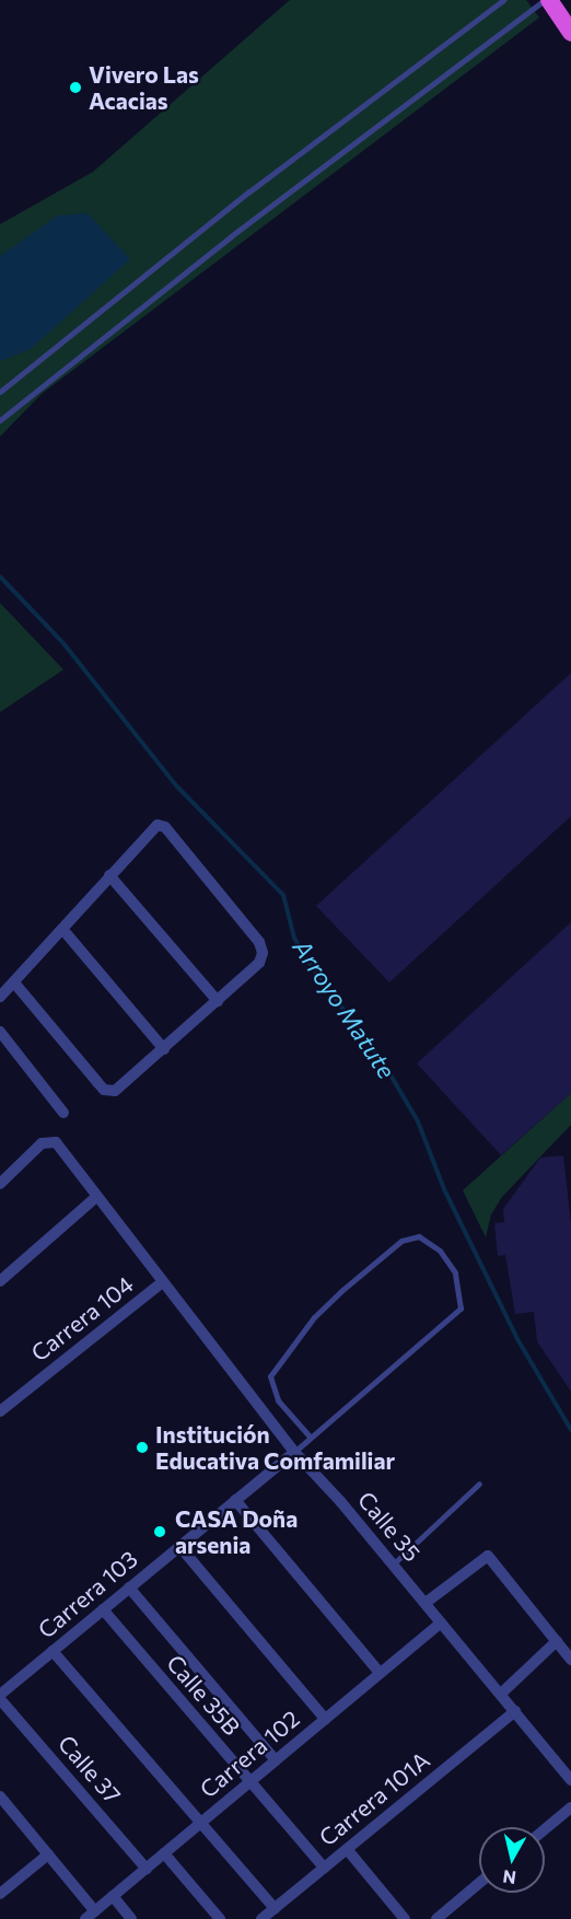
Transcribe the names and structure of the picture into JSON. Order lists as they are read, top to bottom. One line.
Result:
{"streets":{"street":["Carrera 104","Calle 35","Carrera 103","Calle 35B","Carrera 102","Calle 37","Carrera 101A"]},"crossings":[["Carrera 104","Calle 35"],["Calle 35","Carrera 103"],["Calle 35","Carrera 102"],["Calle 35","Carrera 101A"],["Carrera 103","Calle 35B"],["Carrera 103","Calle 37"],["Calle 35B","Carrera 102"],["Calle 35B","Carrera 101A"],["Carrera 102","Calle 37"]],"water":["Arroyo Matute"],"places":["Vivero Las Acacias","Institución Educativa Comfamiliar","CASA Doña arsenia"],"north":"bottom"}
